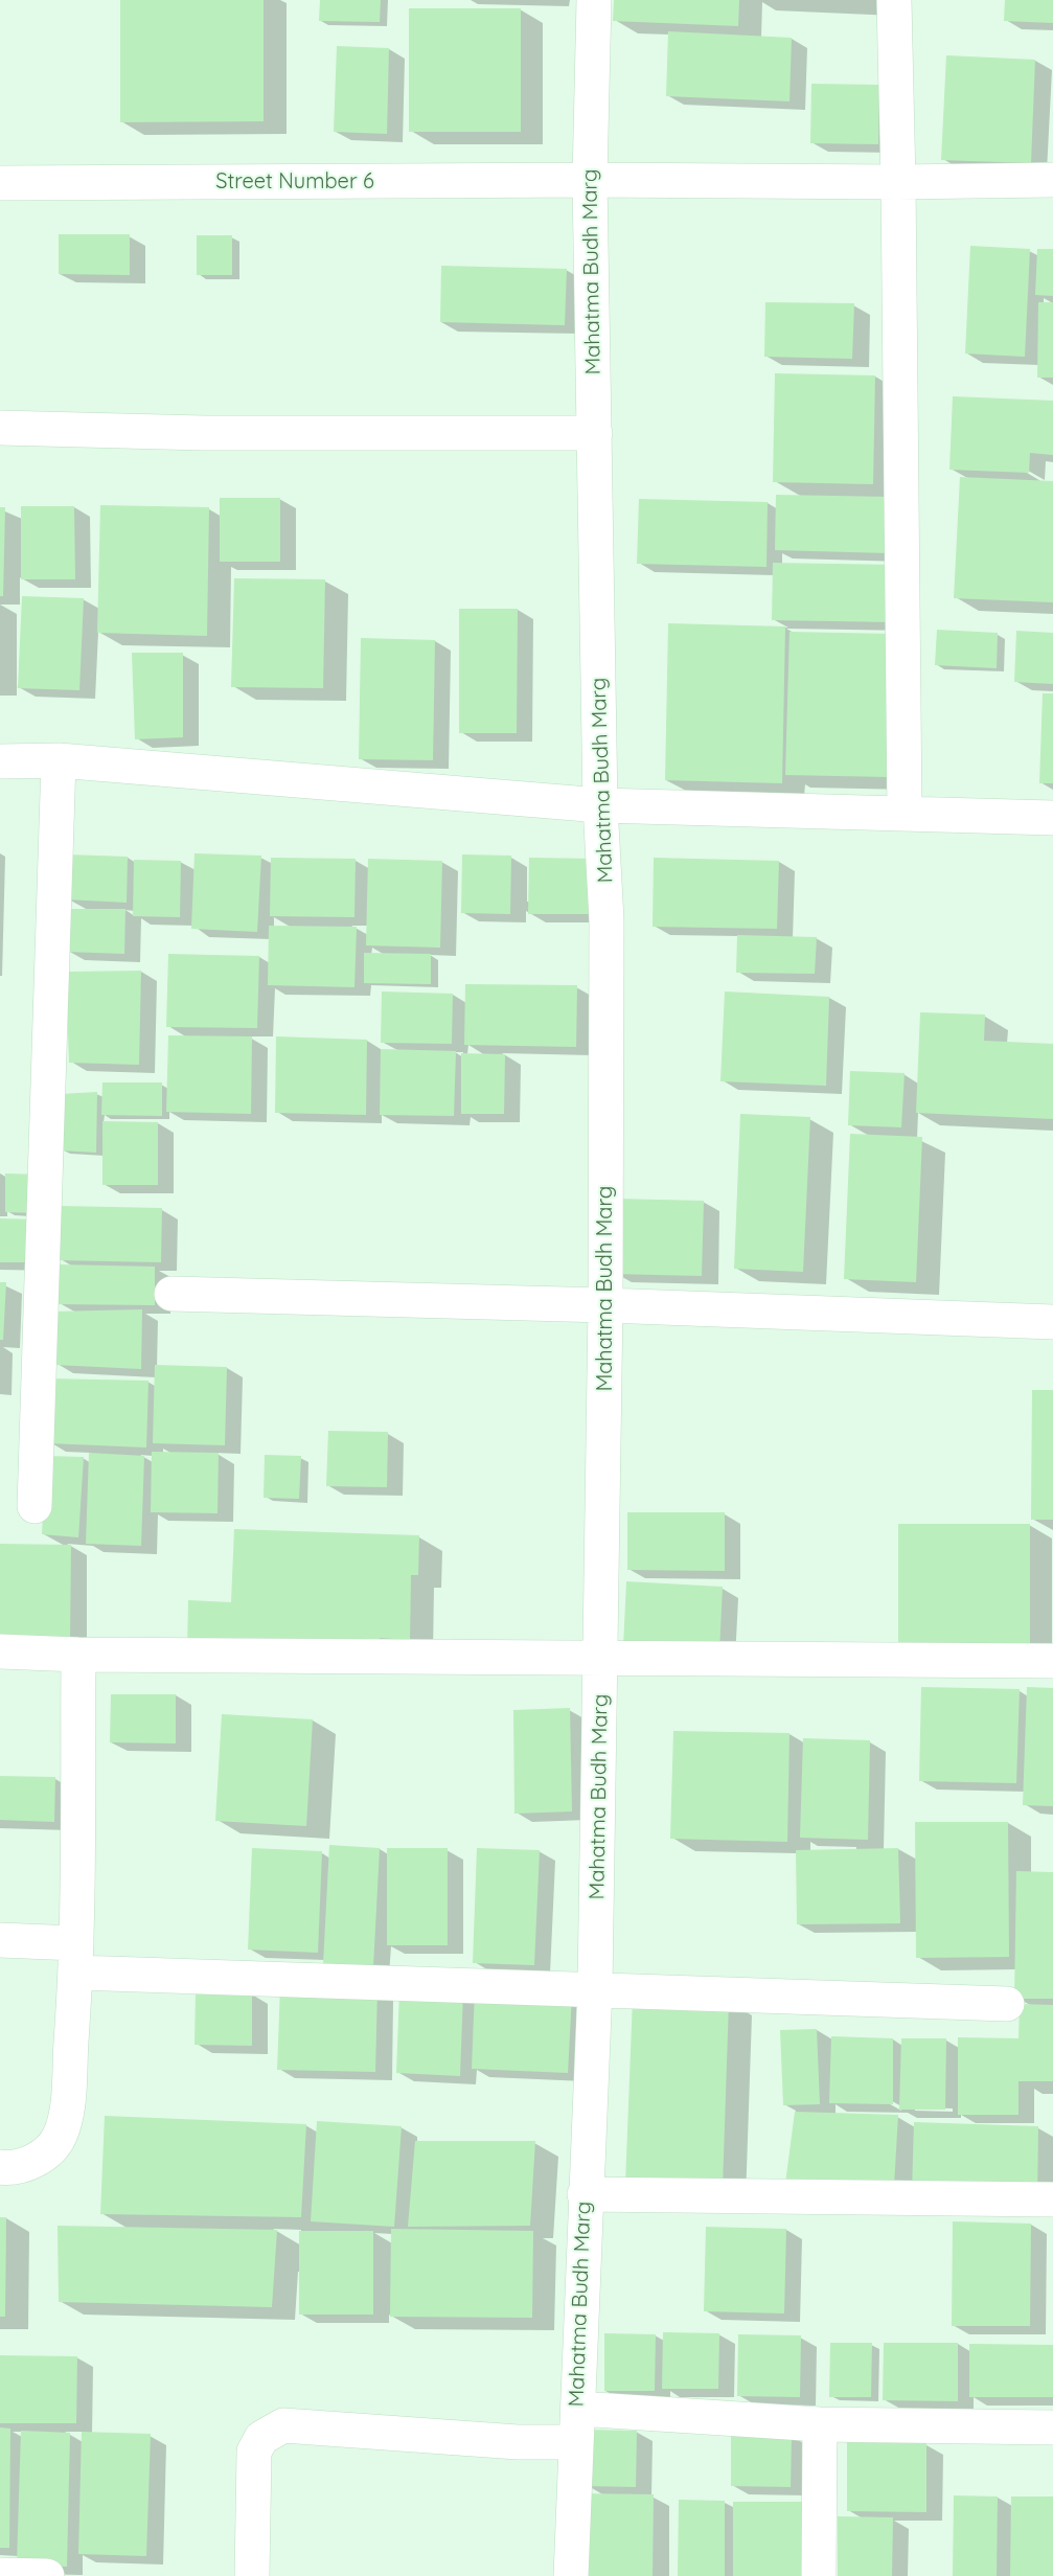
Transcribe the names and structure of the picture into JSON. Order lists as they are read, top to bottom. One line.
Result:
{"streets":{"street":["Street Number 6","Mahatma Budh Marg"]},"crossings":[["Street Number 6","Mahatma Budh Marg"]]}
